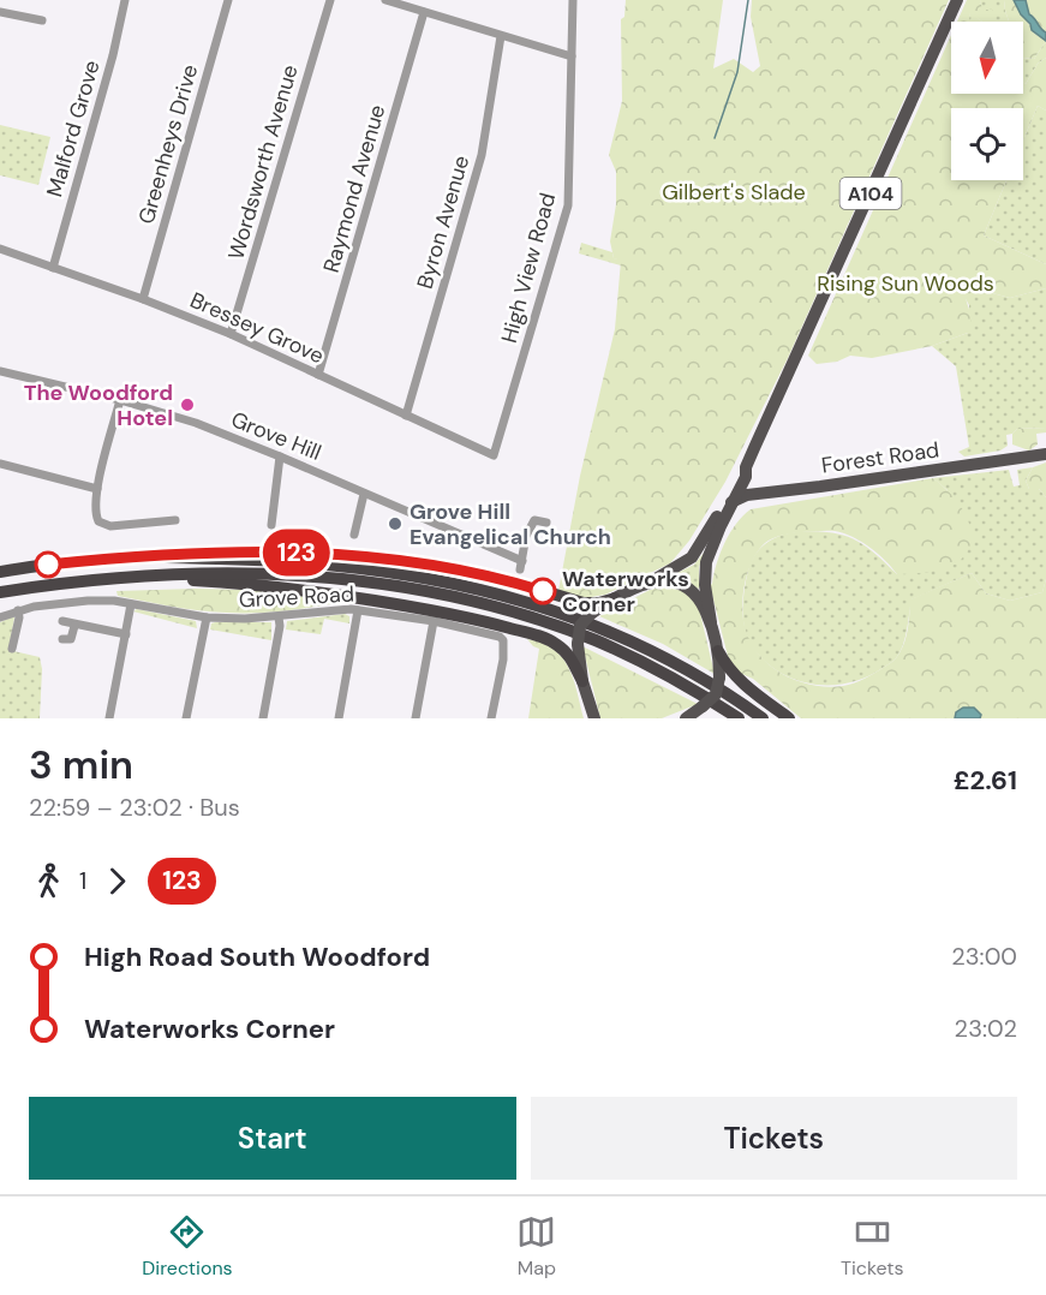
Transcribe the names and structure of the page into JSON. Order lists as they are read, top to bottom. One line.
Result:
{"streets":{"main road":["A104","Forest Road"],"street":["Malford Grove","Greenheys Drive","Wordsworth Avenue","Raymond Avenue","Byron Avenue","High View Road","Bressey Grove","Grove Hill","Grove Road"]},"crossings":[["Malford Grove","Bressey Grove"],["Greenheys Drive","Bressey Grove"],["Wordsworth Avenue","Bressey Grove"],["Raymond Avenue","Bressey Grove"],["A104","Forest Road"],["Byron Avenue","Bressey Grove"],["High View Road","Bressey Grove"]],"parks":["Gilbert's Slade","Rising Sun Woods"],"places":["The Woodford Hotel","Grove Hill Evangelical Church","Waterworks Corner"],"lines":["bus line 123"],"north":"bottom","page":{"on_map":"123","heading":["3 min","22:59 – 23:02 · Bus","£2.61"],"legs":["1","123"],"list":[{"name":"High Road South Woodford","value":"23:00"},{"name":"Waterworks Corner","value":"23:02"}],"buttons":["Start","Tickets"],"tabs":["Directions","Map","Tickets"]}}
